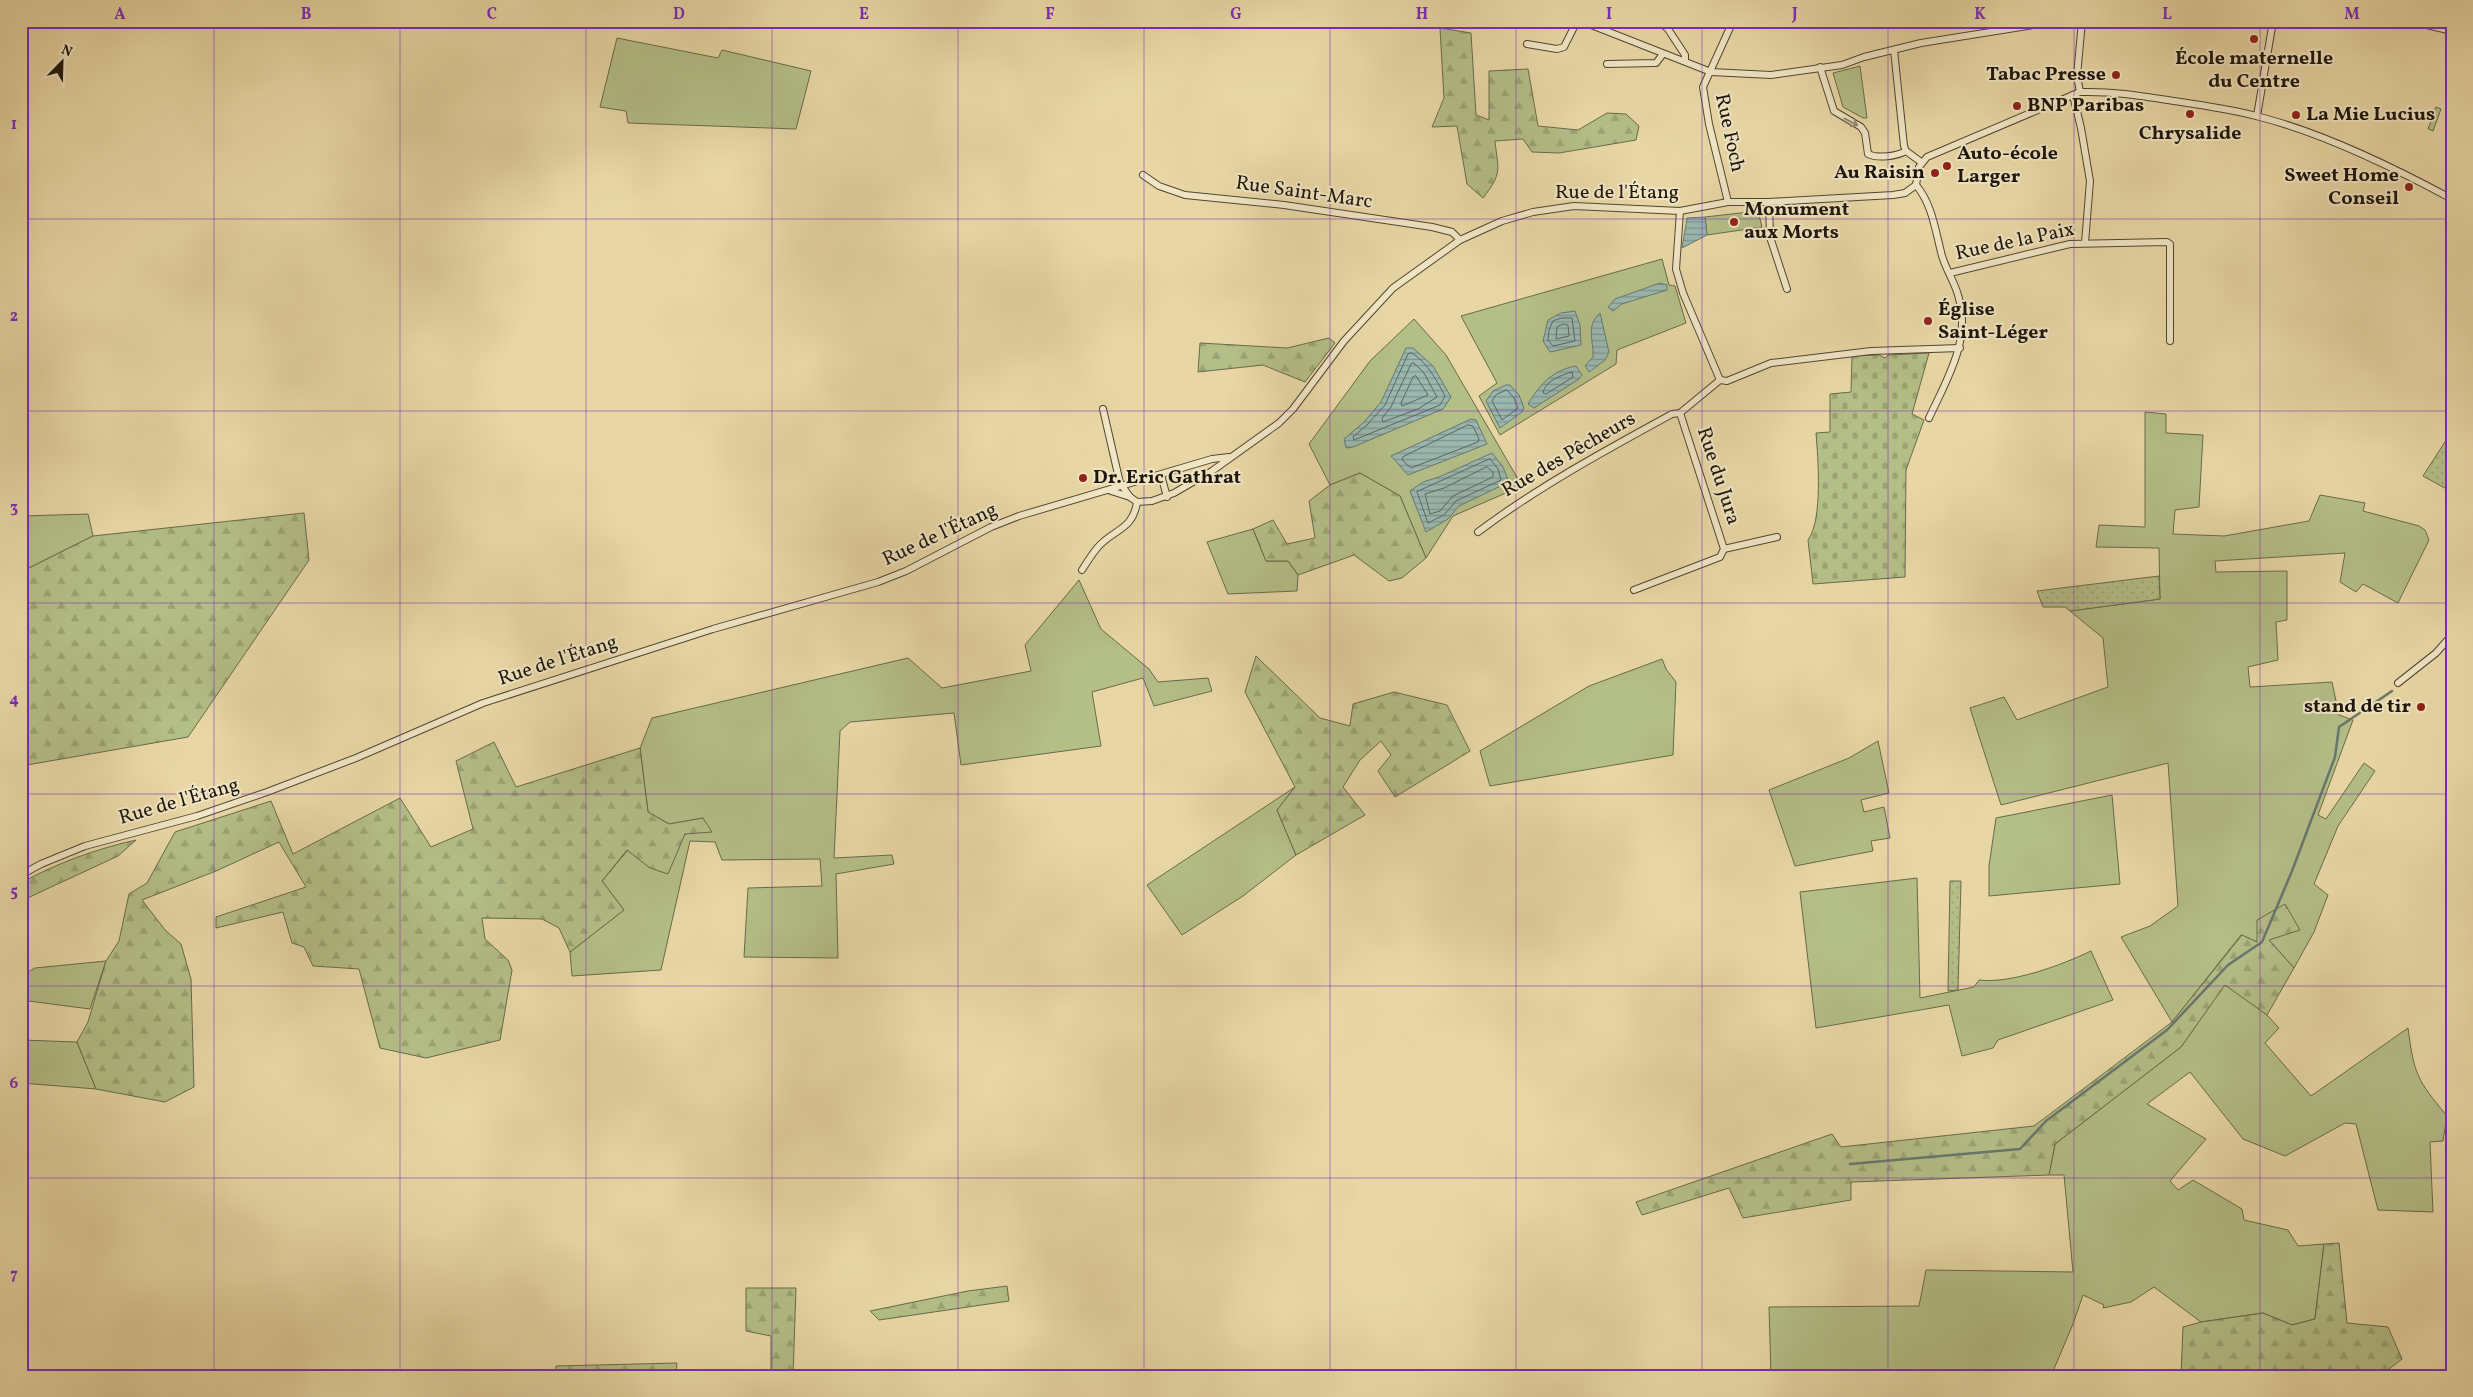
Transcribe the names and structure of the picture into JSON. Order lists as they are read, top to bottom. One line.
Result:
{"streets":{"street":["Rue Foch","Rue Saint-Marc","Rue de l'Étang","Rue de la Paix","Rue des Pêcheurs","Rue du Jura"]},"crossings":[["Rue Foch","Rue de l'Étang"],["Rue Saint-Marc","Rue de l'Étang"],["Rue des Pêcheurs","Rue du Jura"]],"places":["École maternelle du Centre","Tabac Presse","BNP Paribas","Chrysalide","La Mie Lucius","Auto-école Larger","Au Raisin","Sweet Home Conseil","Monument aux Morts","Église Saint-Léger","Dr. Eric Gathrat","stand de tir"],"north":"top right","grid":{"columns":["A","B","C","D","E","F","G","H","I","J","K","L","M"],"rows":["1","2","3","4","5","6","7"]}}
